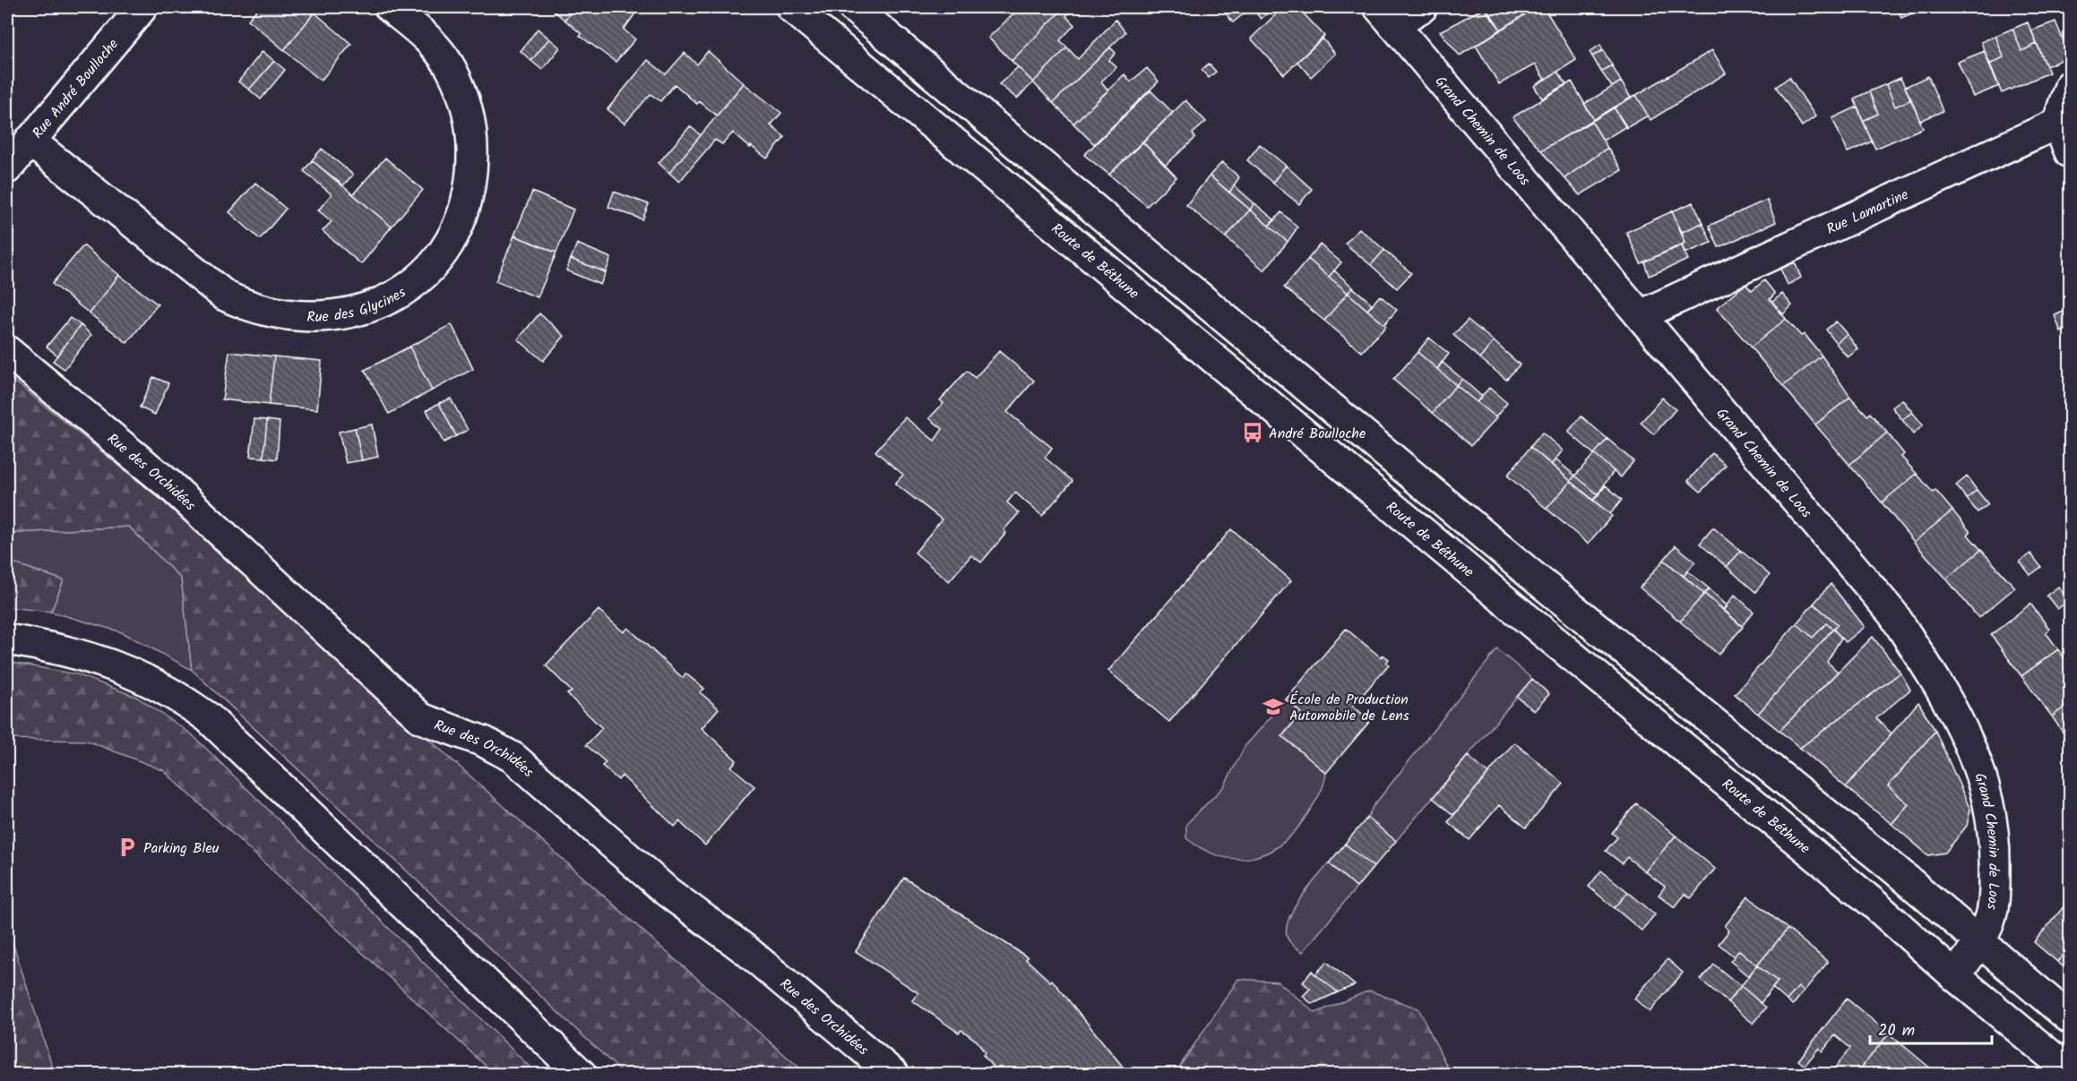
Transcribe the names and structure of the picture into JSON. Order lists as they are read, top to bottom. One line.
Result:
{"streets":{"street":["Rue André Boulloche","Grand Chemin de Loos","Rue Lamartine","Route de Béthune","Rue des Glycines","Rue des Orchidées"]},"crossings":[["Rue André Boulloche","Rue des Glycines"],["Grand Chemin de Loos","Rue Lamartine"],["Grand Chemin de Loos","Route de Béthune"]],"places":{"bus stop":["André Boulloche"],"school or university":["École de Production Automobile de Lens"],"parking":["Parking Bleu"]},"scale_bar":"20 m"}
